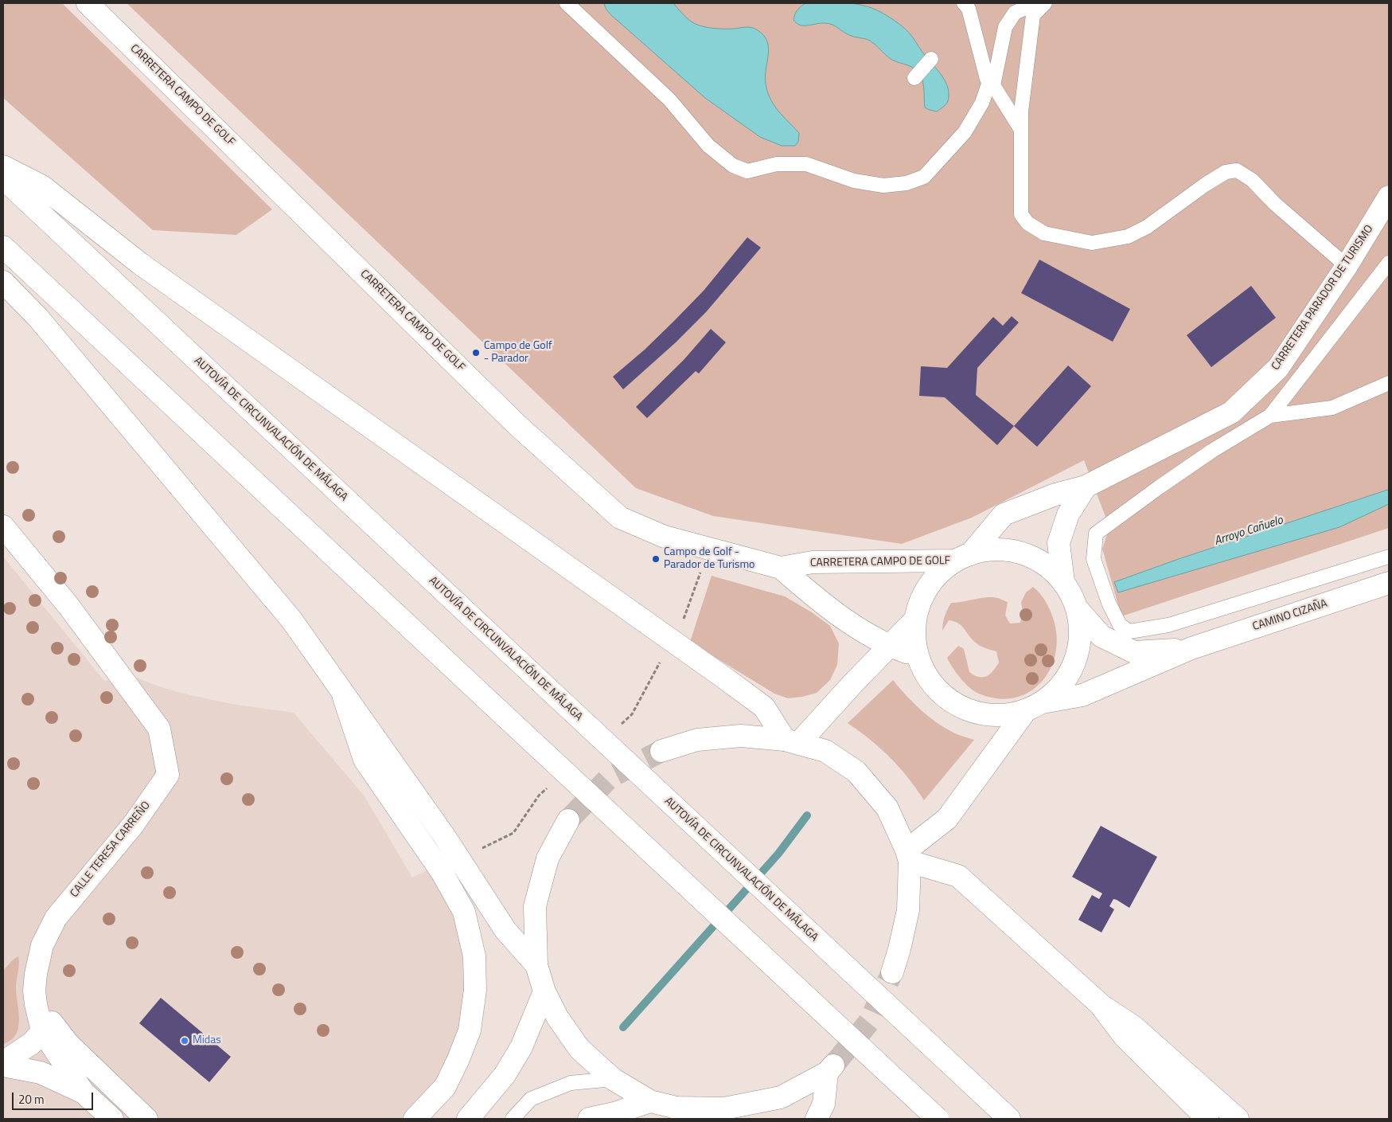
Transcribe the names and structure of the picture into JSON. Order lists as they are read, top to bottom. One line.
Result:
{"streets":{"main road":["CARRETERA CAMPO DE GOLF","CARRETERA PARADOR DE TURISMO","AUTOVÍA DE CIRCUNVALACIÓN DE MÁLAGA","CAMINO CIZAÑA","CALLE TERESA CARREÑO"]},"crossings":[["CARRETERA CAMPO DE GOLF","CARRETERA PARADOR DE TURISMO"],["CARRETERA CAMPO DE GOLF","CAMINO CIZAÑA"]],"water":["Arroyo Cañuelo"],"places":["Campo de Golf - Parador","Campo de Golf - Parador de Turismo","Midas"],"scale_bar":"20 m"}
